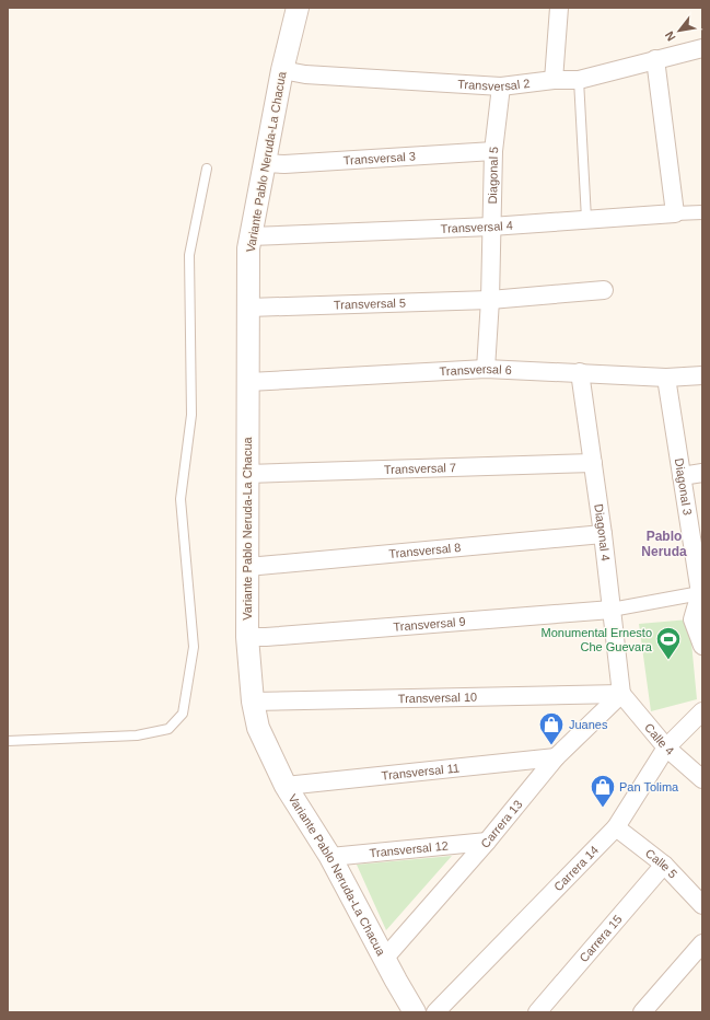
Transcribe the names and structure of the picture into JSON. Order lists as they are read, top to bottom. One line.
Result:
{"streets":{"street":["Transversal 2","Transversal 3","Variante Pablo Neruda-La Chacua","Diagonal 5","Transversal 4","Transversal 5","Transversal 6","Transversal 7","Diagonal 3","Diagonal 4","Transversal 8","Transversal 9","Transversal 10","Calle 4","Transversal 11","Carrera 13","Transversal 12","Calle 5","Carrera 14","Carrera 15"]},"crossings":[["Transversal 2","Variante Pablo Neruda-La Chacua"],["Transversal 2","Diagonal 5"],["Transversal 3","Variante Pablo Neruda-La Chacua"],["Transversal 3","Diagonal 5"],["Variante Pablo Neruda-La Chacua","Transversal 4"],["Variante Pablo Neruda-La Chacua","Transversal 5"],["Variante Pablo Neruda-La Chacua","Transversal 6"],["Variante Pablo Neruda-La Chacua","Transversal 7"],["Variante Pablo Neruda-La Chacua","Transversal 8"],["Variante Pablo Neruda-La Chacua","Transversal 9"],["Variante Pablo Neruda-La Chacua","Transversal 10"],["Variante Pablo Neruda-La Chacua","Transversal 11"],["Variante Pablo Neruda-La Chacua","Carrera 13"],["Variante Pablo Neruda-La Chacua","Transversal 12"],["Diagonal 5","Transversal 4"],["Diagonal 5","Transversal 5"],["Diagonal 5","Transversal 6"],["Transversal 6","Diagonal 3"],["Transversal 6","Diagonal 4"],["Transversal 7","Diagonal 4"],["Diagonal 4","Transversal 8"],["Diagonal 4","Transversal 9"],["Diagonal 4","Transversal 10"],["Diagonal 4","Calle 4"],["Diagonal 4","Carrera 13"],["Transversal 10","Calle 4"],["Transversal 10","Carrera 13"],["Calle 4","Carrera 13"],["Calle 4","Carrera 14"],["Transversal 11","Carrera 13"],["Carrera 13","Transversal 12"],["Calle 5","Carrera 14"],["Calle 5","Carrera 15"]],"districts":["Pablo Neruda"],"places":{"sports":["Monumental Ernesto Che Guevara"],"shop":["Juanes","Pan Tolima"]},"north":"bottom left"}
